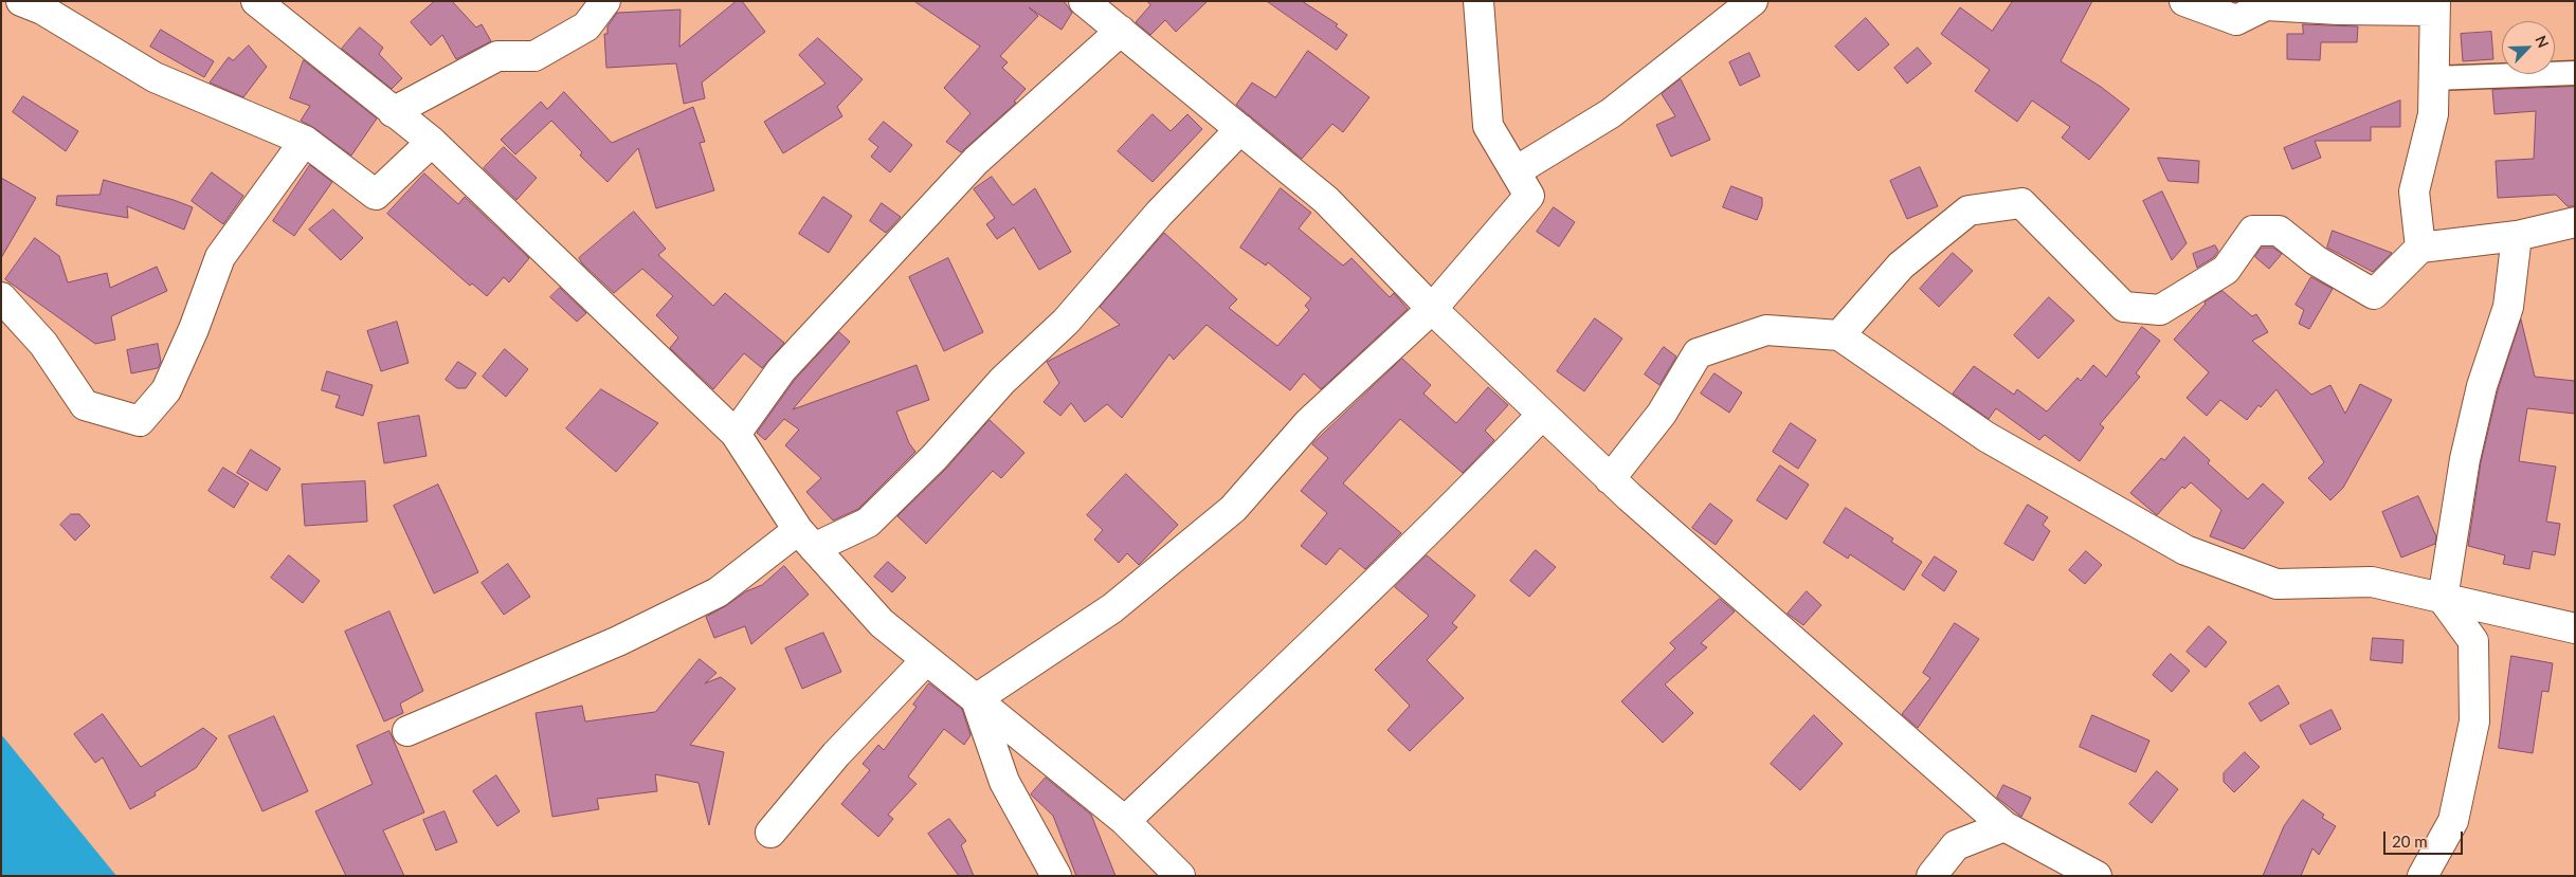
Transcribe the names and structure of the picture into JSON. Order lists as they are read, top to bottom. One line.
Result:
{"scale_bar":"20 m","north":"top right"}
